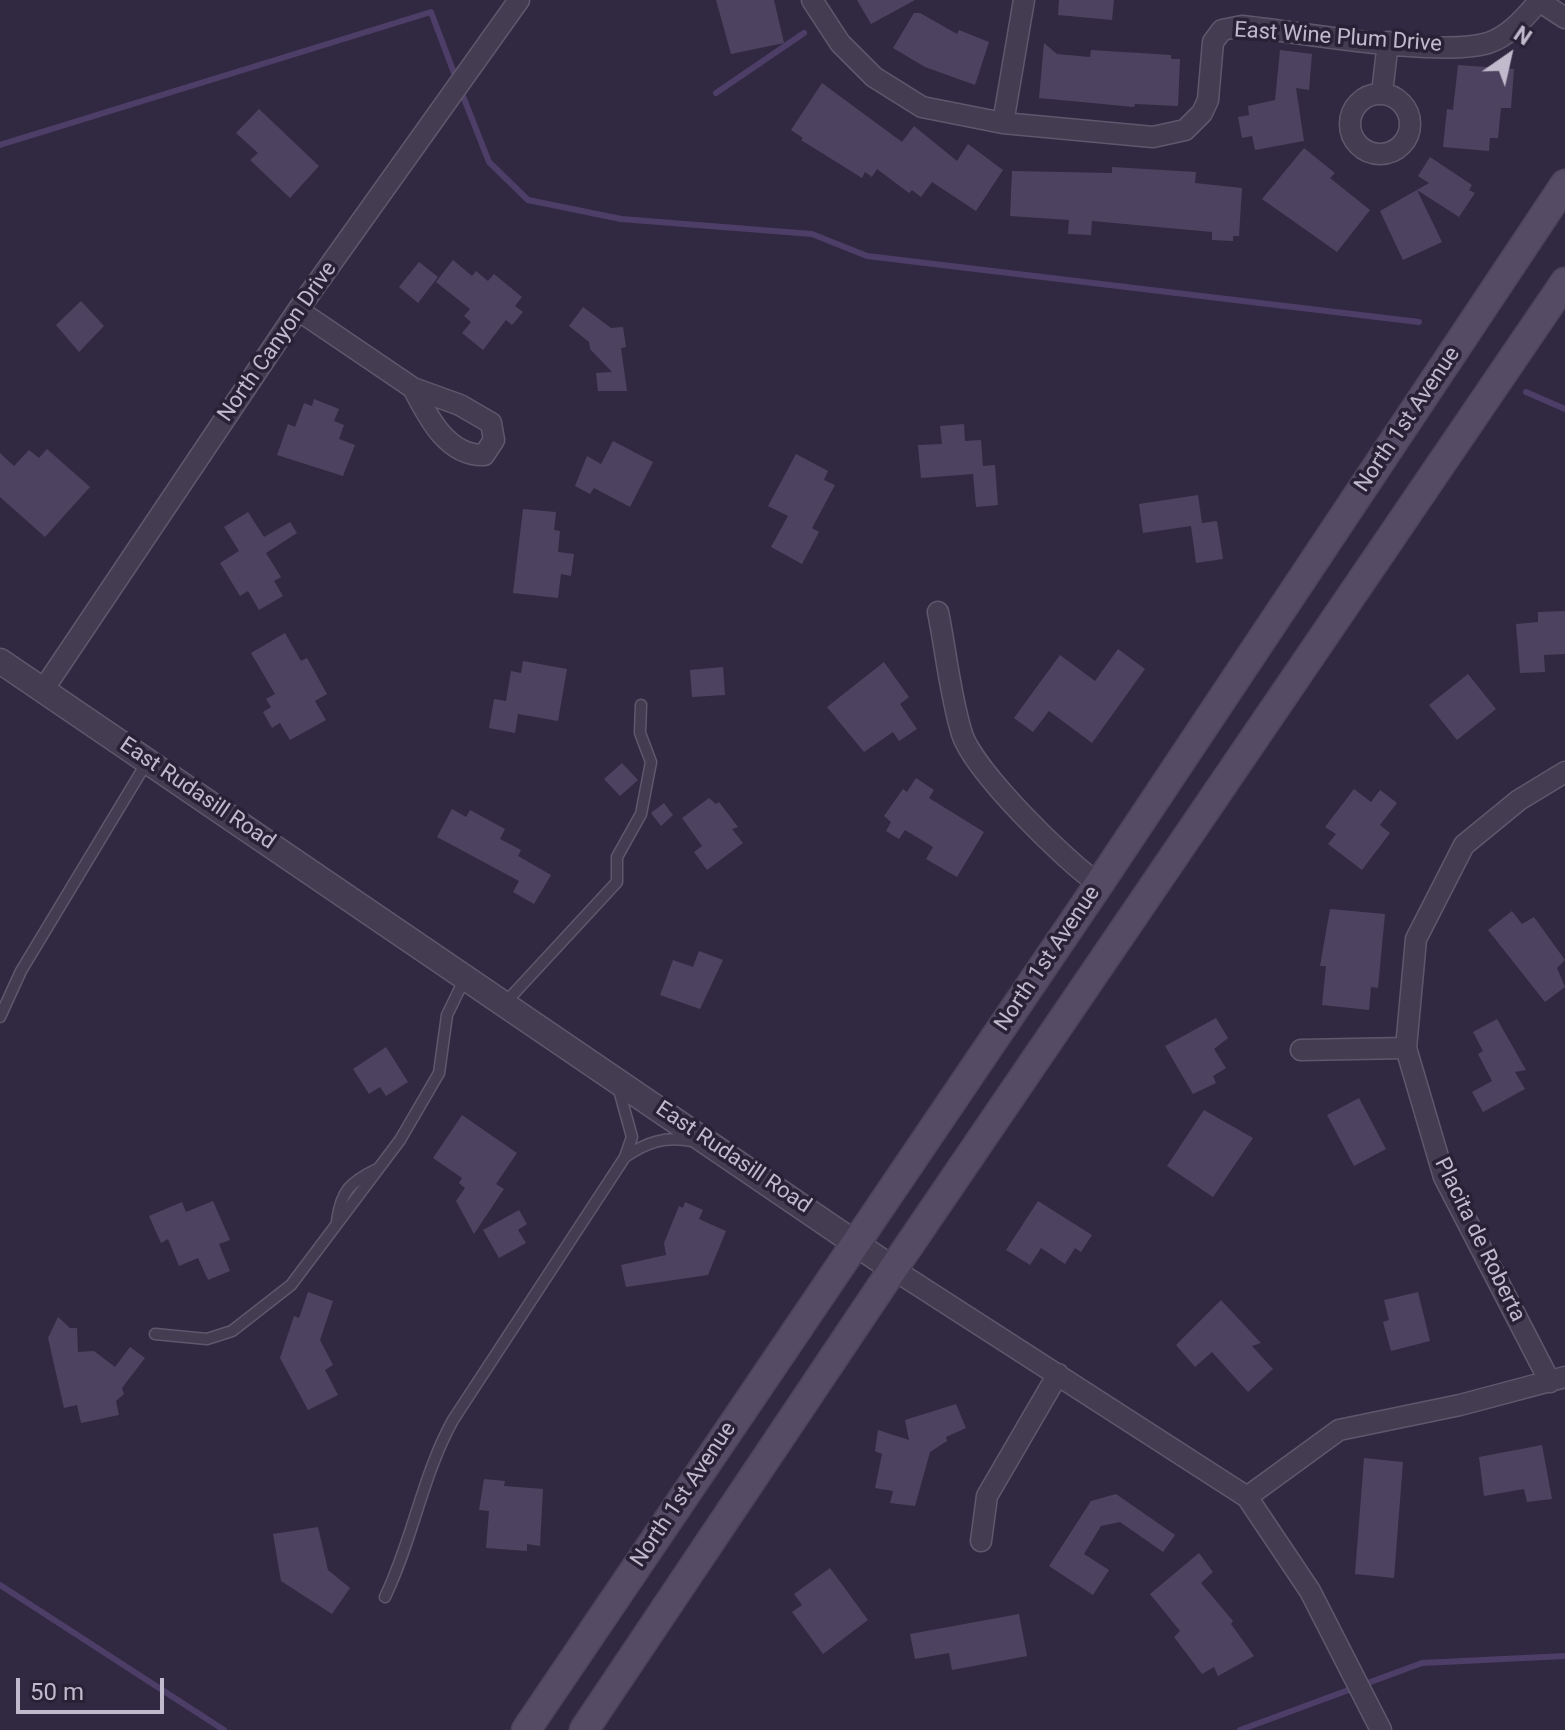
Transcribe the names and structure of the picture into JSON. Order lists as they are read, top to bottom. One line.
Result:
{"streets":{"main road":["North 1st Avenue"],"street":["East Wine Plum Drive","North Canyon Drive","East Rudasill Road","Placita de Roberta"]},"crossings":[["North Canyon Drive","East Rudasill Road"],["North 1st Avenue","East Rudasill Road"]],"scale_bar":"50 m","north":"top right"}
